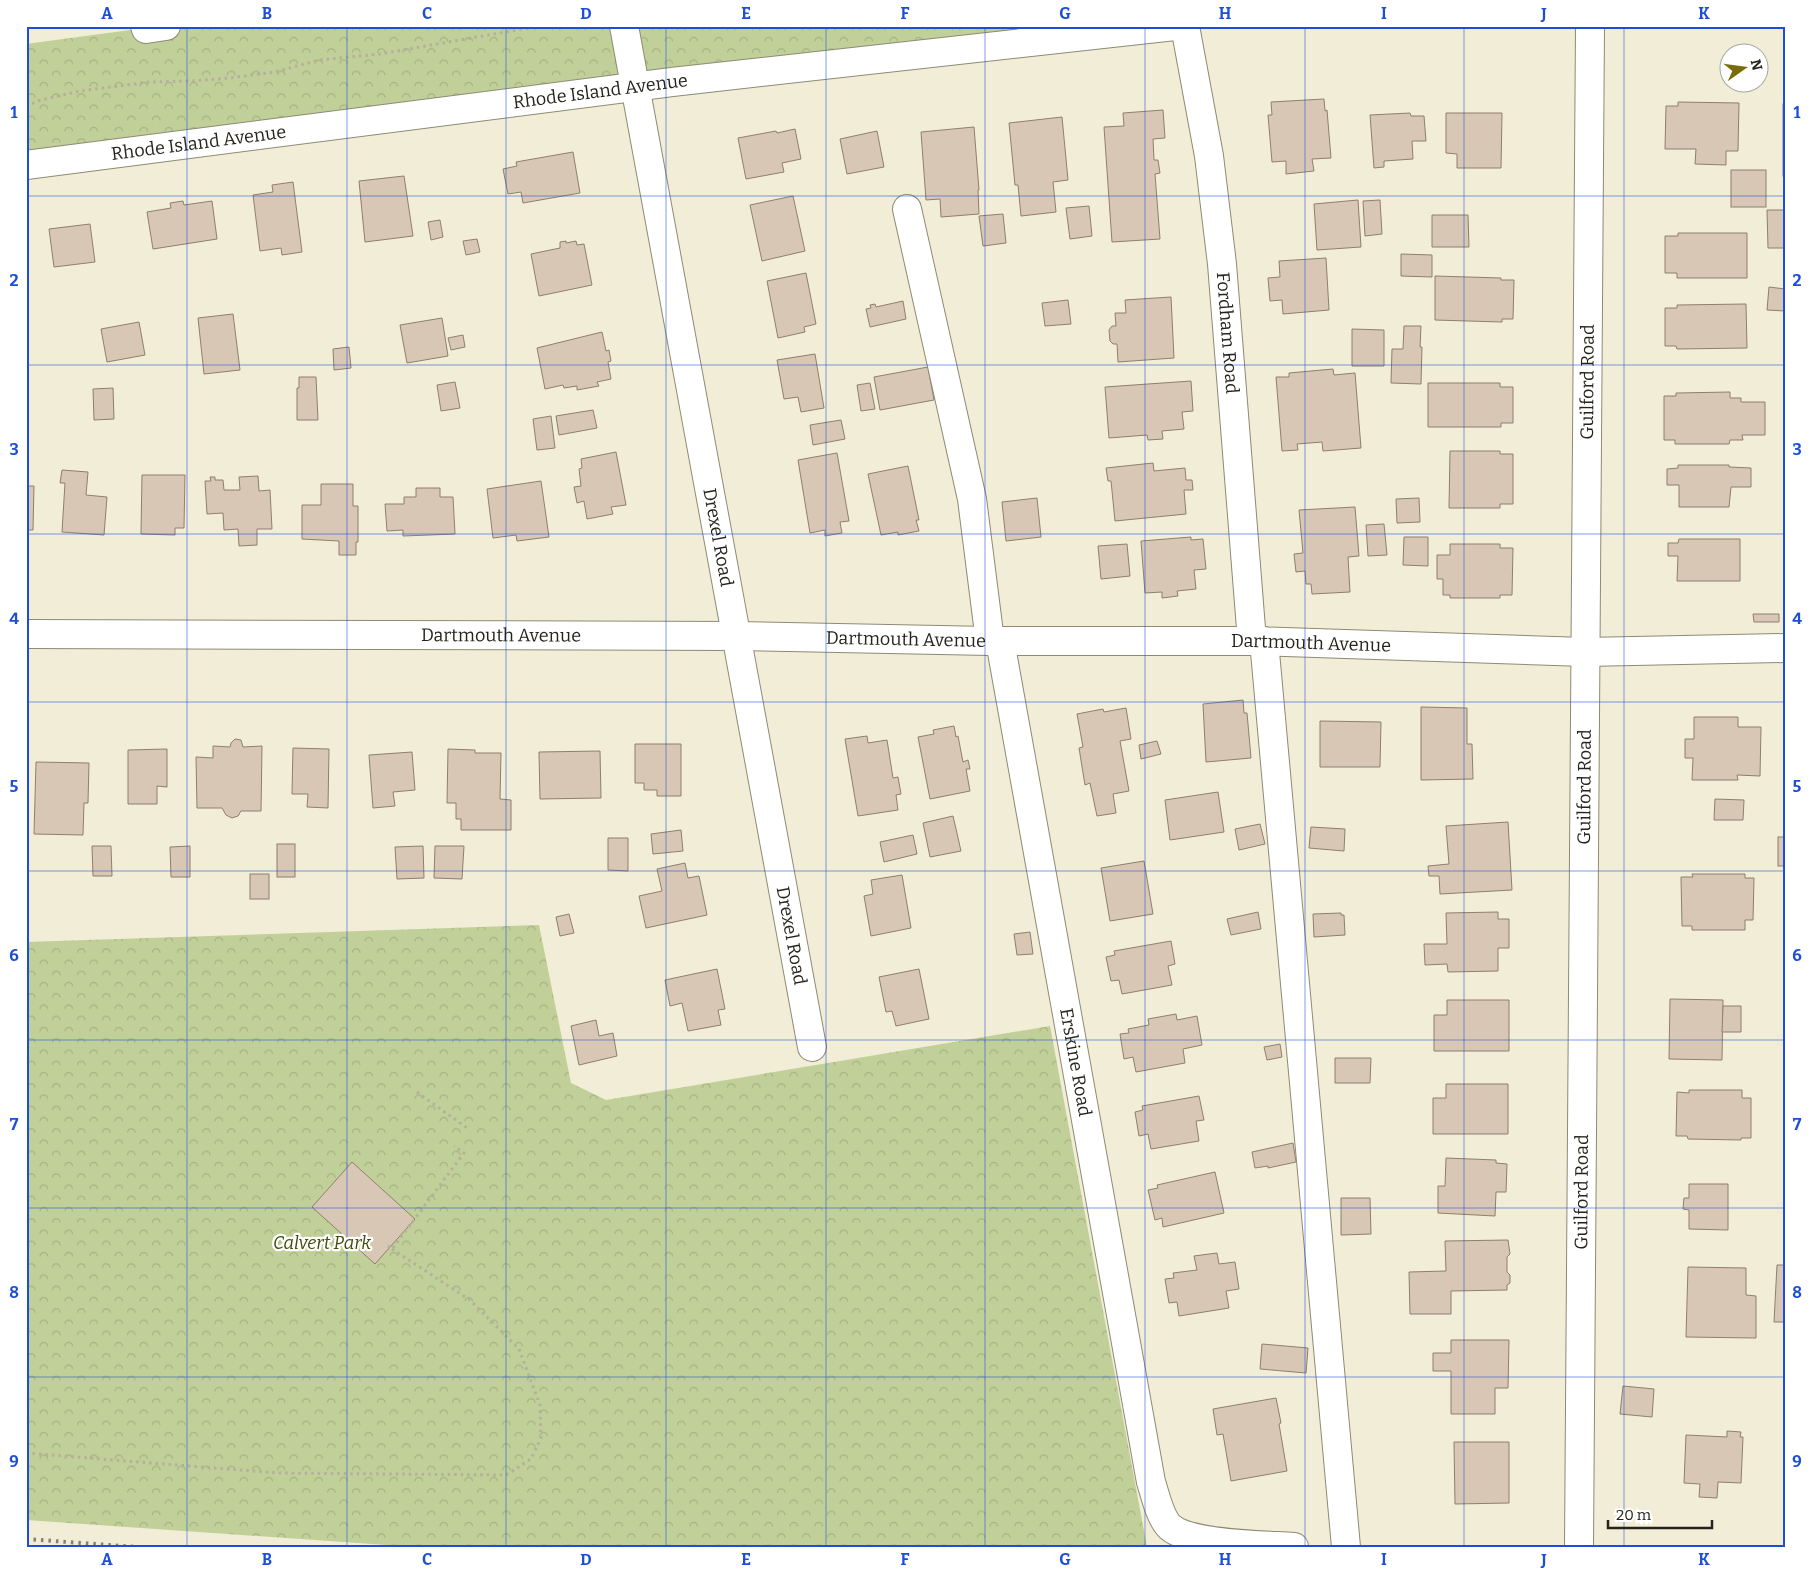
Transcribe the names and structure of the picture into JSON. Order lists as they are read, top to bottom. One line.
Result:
{"streets":{"street":["Rhode Island Avenue","Fordham Road","Guilford Road","Drexel Road","Dartmouth Avenue","Erskine Road"]},"crossings":[["Rhode Island Avenue","Drexel Road"],["Fordham Road","Dartmouth Avenue"],["Guilford Road","Dartmouth Avenue"],["Drexel Road","Dartmouth Avenue"],["Dartmouth Avenue","Erskine Road"]],"parks":["Calvert Park"],"scale_bar":"20 m","north":"right","grid":{"columns":["A","B","C","D","E","F","G","H","I","J","K"],"rows":["1","2","3","4","5","6","7","8","9"]}}
